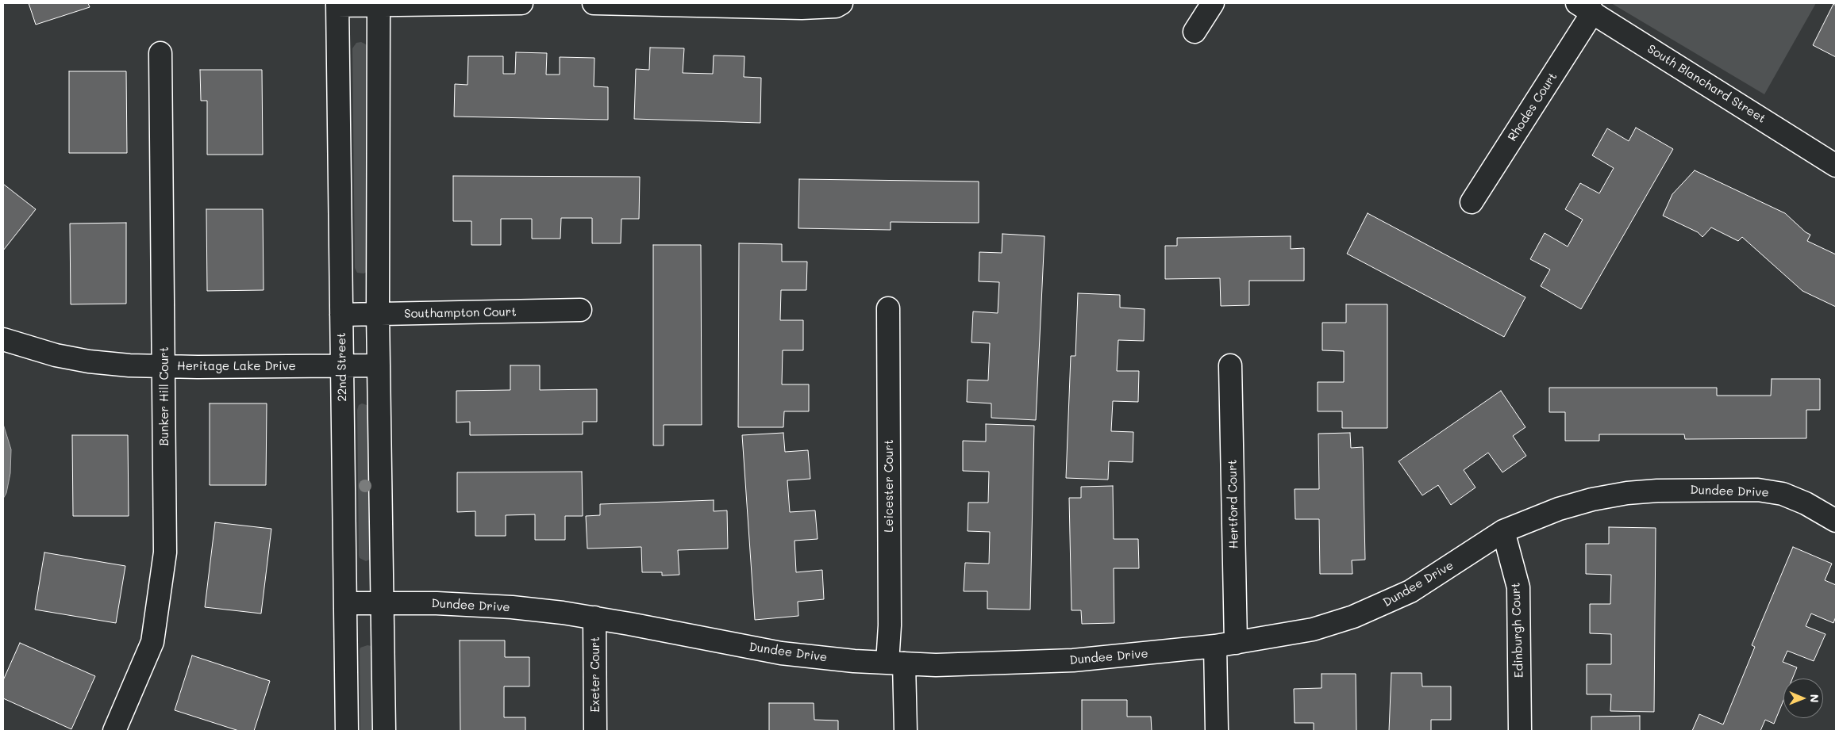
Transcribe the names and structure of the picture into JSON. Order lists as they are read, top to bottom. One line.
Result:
{"streets":{"street":["South Blanchard Street","Rhodes Court","Southampton Court","Heritage Lake Drive","22nd Street","Bunker Hill Court","Leicester Court","Dundee Drive","Hertford Court","Edinburgh Court","Exeter Court"]},"crossings":[["South Blanchard Street","Rhodes Court"],["Southampton Court","22nd Street"],["Heritage Lake Drive","22nd Street"],["Heritage Lake Drive","Bunker Hill Court"],["22nd Street","Dundee Drive"],["Leicester Court","Dundee Drive"],["Dundee Drive","Hertford Court"],["Dundee Drive","Edinburgh Court"],["Dundee Drive","Exeter Court"]],"north":"right"}
